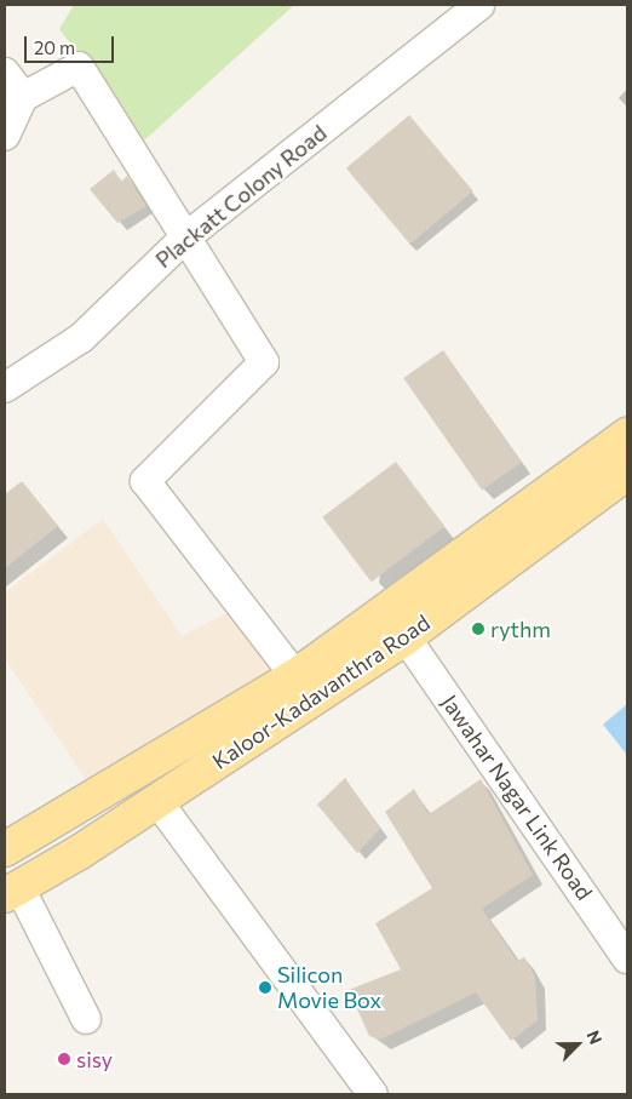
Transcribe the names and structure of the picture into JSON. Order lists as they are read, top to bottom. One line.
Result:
{"streets":{"main road":["Kaloor-Kadavanthra Road"],"street":["Plackatt Colony Road","Jawahar Nagar Link Road"]},"crossings":[["Kaloor-Kadavanthra Road","Jawahar Nagar Link Road"]],"places":["rythm","Silicon Movie Box","sisy"],"scale_bar":"20 m","north":"top right"}
